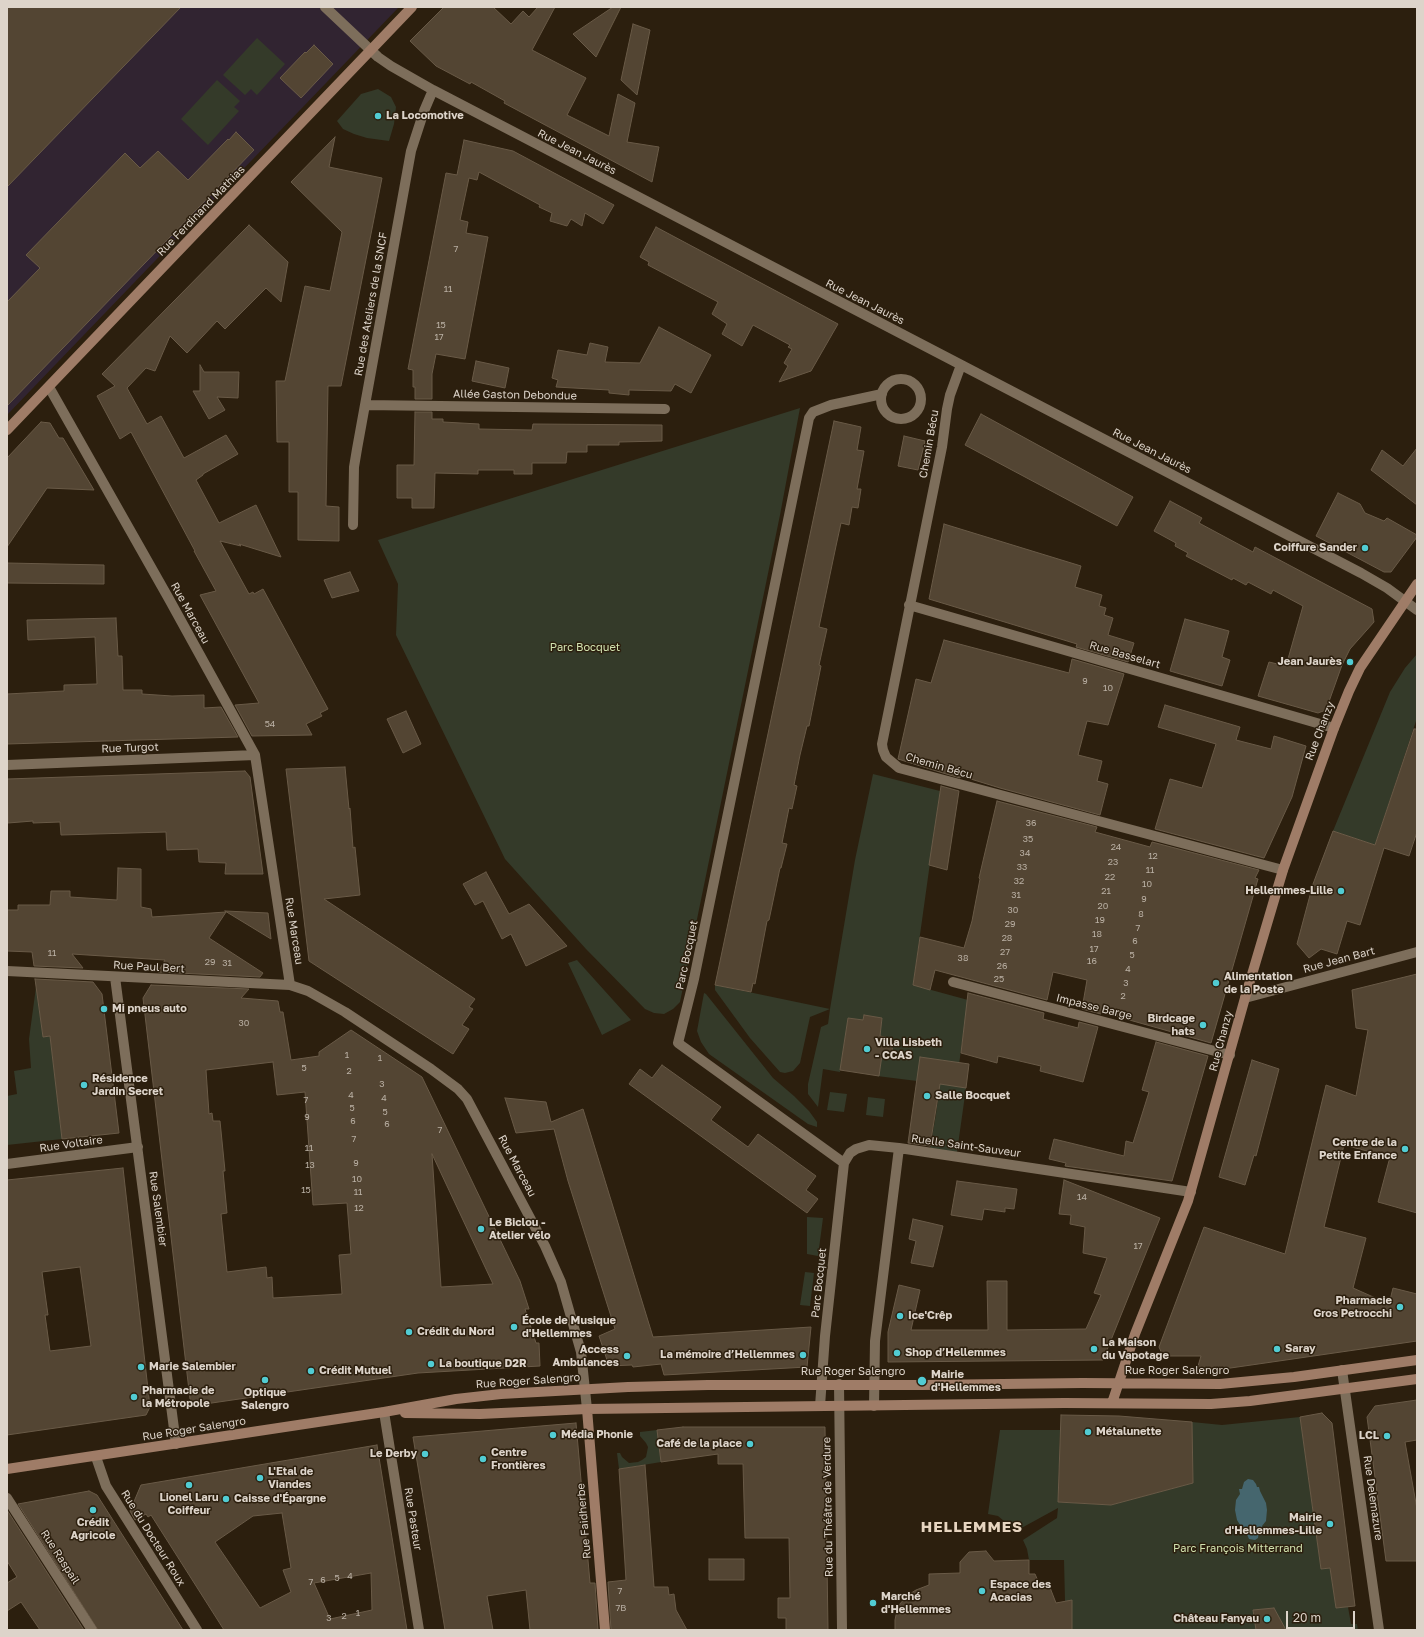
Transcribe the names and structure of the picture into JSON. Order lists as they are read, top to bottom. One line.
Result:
{"streets":{"main road":["Rue Ferdinand Mathias","Rue Chanzy","Rue Roger Salengro","Rue Faidherbe"],"street":["Rue Jean Jaurès","Rue des Ateliers de la SNCF","Allée Gaston Debondue","Chemin Bécu","Rue Marceau","Rue Basselart","Rue Turgot","Parc Bocquet","Rue Jean Bart","Rue Paul Bert","Impasse Barge","Rue Voltaire","Ruelle Saint-Sauveur","Rue Salembier","Rue Delemazure","Rue du Théâtre de Verdure","Rue Pasteur","Rue du Docteur Roux","Rue Raspail"]},"crossings":[["Rue Jean Jaurès","Rue Ferdinand Mathias"],["Rue Jean Jaurès","Rue des Ateliers de la SNCF"],["Rue Jean Jaurès","Chemin Bécu"],["Rue Jean Jaurès","Rue Chanzy"],["Rue Ferdinand Mathias","Rue Marceau"],["Rue des Ateliers de la SNCF","Allée Gaston Debondue"],["Chemin Bécu","Rue Basselart"],["Chemin Bécu","Rue Chanzy"],["Rue Marceau","Rue Turgot"],["Rue Marceau","Rue Paul Bert"],["Rue Marceau","Rue Roger Salengro"],["Rue Marceau","Rue Faidherbe"],["Rue Basselart","Rue Chanzy"],["Rue Chanzy","Rue Jean Bart"],["Rue Chanzy","Impasse Barge"],["Rue Chanzy","Ruelle Saint-Sauveur"],["Rue Chanzy","Rue Roger Salengro"],["Parc Bocquet","Rue Roger Salengro"],["Rue Paul Bert","Rue Salembier"],["Rue Voltaire","Rue Salembier"],["Ruelle Saint-Sauveur","Rue Roger Salengro"],["Rue Salembier","Rue Roger Salengro"],["Rue Roger Salengro","Rue Delemazure"],["Rue Roger Salengro","Rue du Théâtre de Verdure"],["Rue Roger Salengro","Rue Pasteur"],["Rue Roger Salengro","Rue Faidherbe"],["Rue Roger Salengro","Rue du Docteur Roux"]],"districts":["HELLEMMES"],"parks":["Parc Bocquet","Parc François Mitterrand"],"places":["La Locomotive","Coiffure Sander","Jean Jaurès","Hellemmes-Lille","Alimentation de la Poste","Mi pneus auto","Birdcage hats","Villa Lisbeth - CCAS","Résidence Jardin Secret","Salle Bocquet","Centre de la Petite Enfance","Le Biclou - Atelier vélo","Pharmacie Gros Petrocchi","Ice'Crêp","École de Musique d'Hellemmes","Crédit du Nord","La Maison du Vapotage","Saray","Shop d’Hellemmes","La mémoire d’Hellemmes","Access Ambulances","La boutique D2R","Marie Salembier","Crédit Mutuel","Optique Salengro","Mairie d'Hellemmes","Pharmacie de la Métropole","Métalunette","Média Phonie","LCL","Café de la place","Le Derby","Centre Frontières","L'Etal de Viandes","Lionel Laru Coiffeur","Caisse d'Épargne","Crédit Agricole","Mairie d'Hellemmes-Lille","Espace des Acacias","Marché d'Hellemmes","Château Fanyau"],"house_numbers":["7","11","15","17","9","10","54","36","35","24","34","12","23","33","11","22","32","10","21","31","9","20","30","8","19","29","7","18","28","6","17","27","11","5","38","16","29","31","26","4","25","3","2","30","1","1","5","2","3","4","4","7","5","5","9","6","6","7","7","11","9","13","10","15","11","14","12","17","4","5","6","7","7","7B","1","2","3"],"scale_bar":"20 m"}
